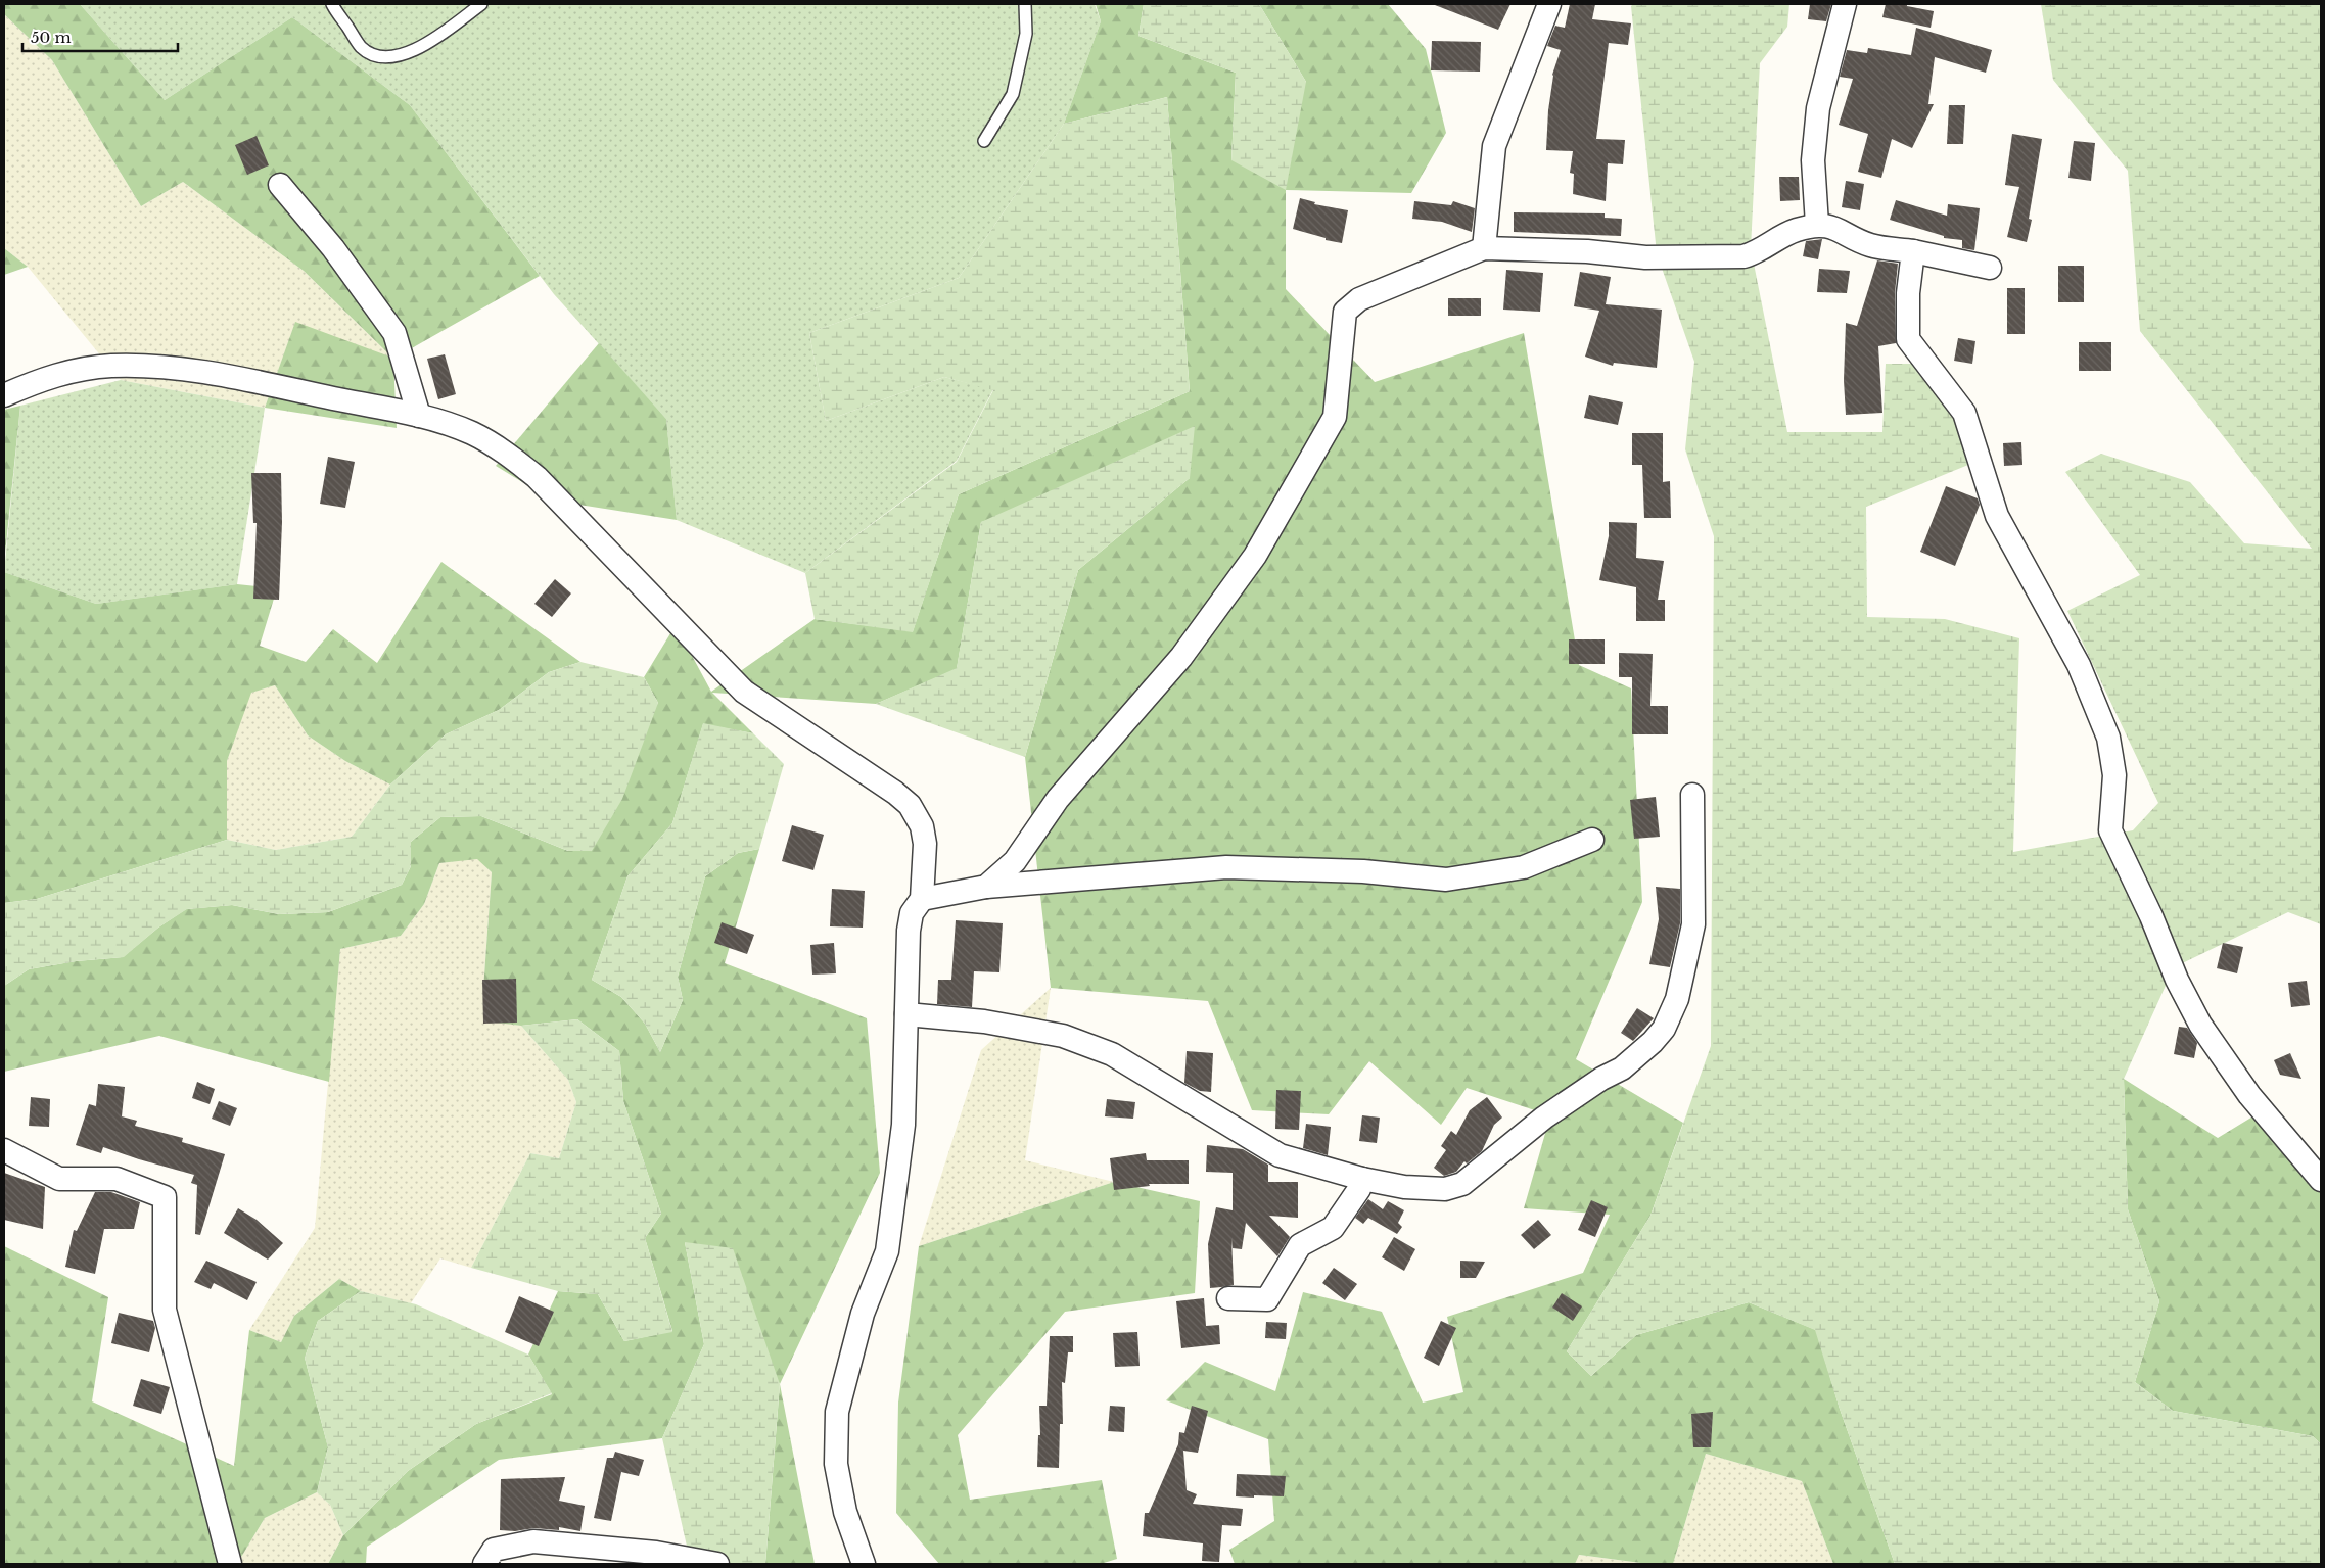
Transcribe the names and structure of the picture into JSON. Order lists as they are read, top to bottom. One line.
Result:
{"scale_bar":"50 m"}
